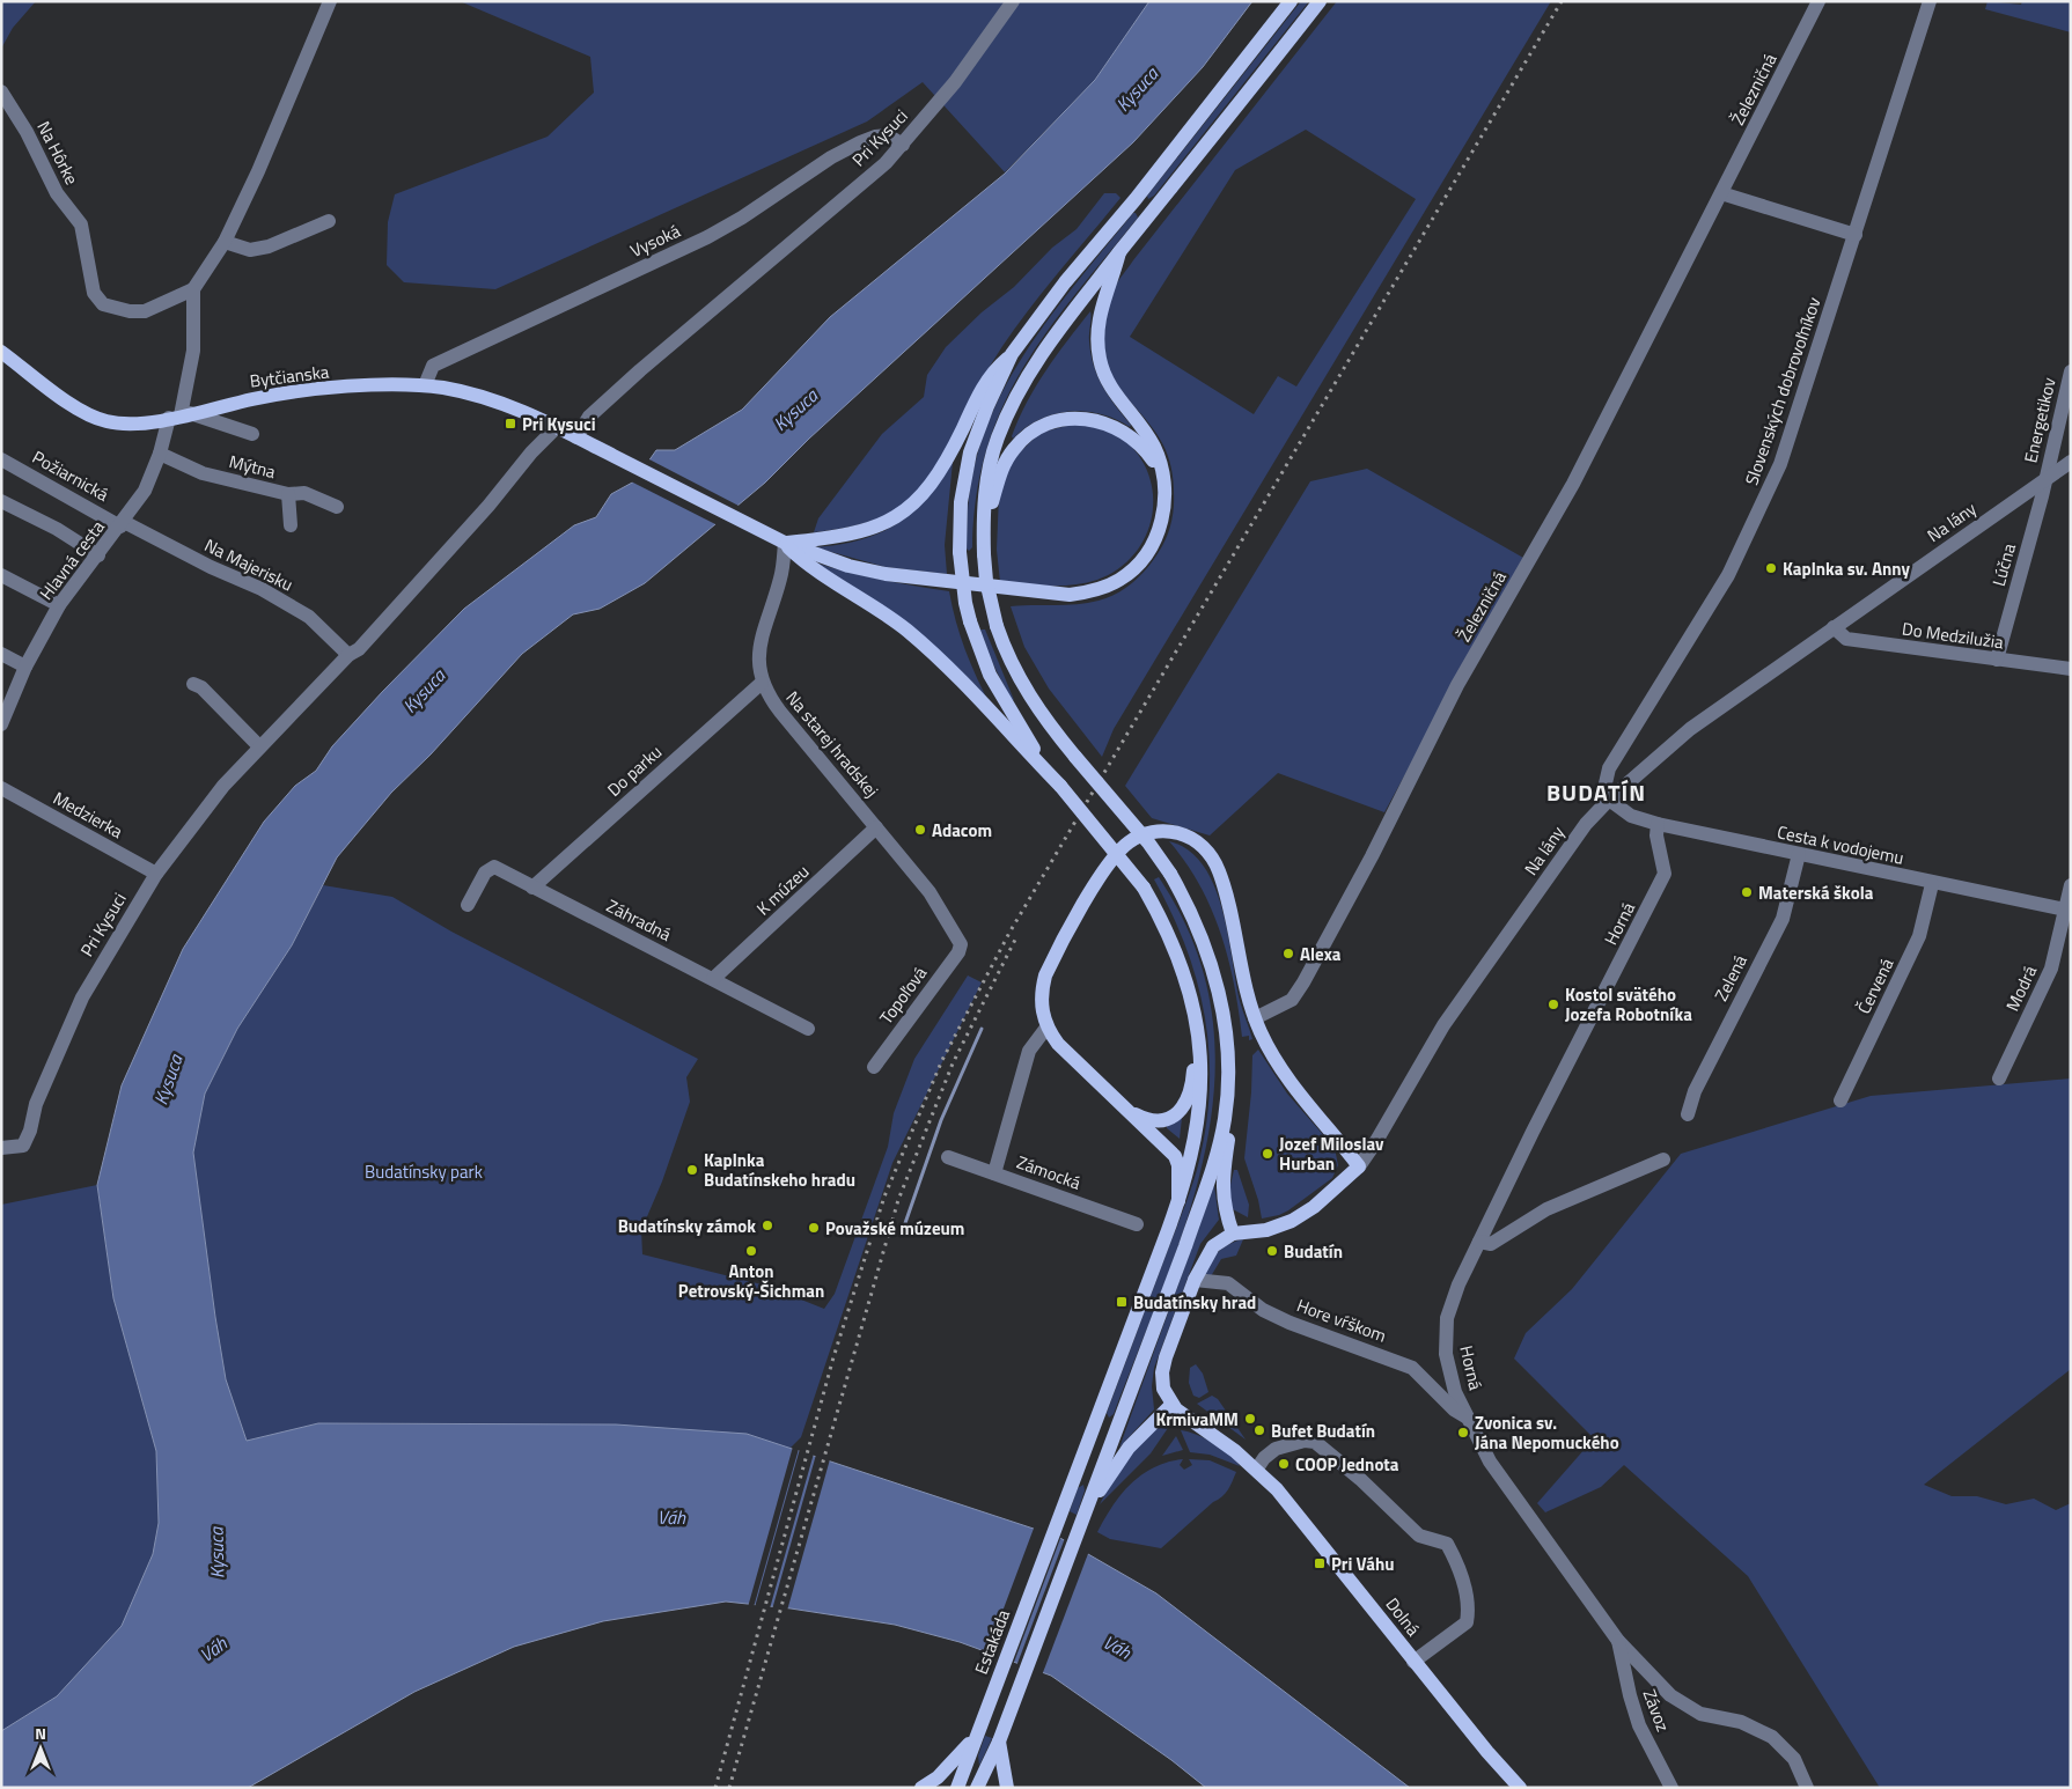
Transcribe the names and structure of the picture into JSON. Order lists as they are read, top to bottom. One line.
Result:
{"streets":{"main road":["Bytčianska","Na lány","Dolná","Estakáda"],"street":["Železničná","Pri Kysuci","Na Hôrke","Vysoká","Slovenských dobrovoľníkov","Energetikov","Mýtna","Požiarnická","Hlavná cesta","Na Majerisku","Lúčna","Do Medzilužia","Na starej hradskej","Do parku","Medzierka","Cesta k vodojemu","K múzeu","Záhradná","Horná","Zelená","Červená","Modrá","Topoľová","Zámocká","Hore vŕškom","Závoz"]},"crossings":[["Pri Kysuci","Vysoká"],["Pri Kysuci","Bytčianska"],["Pri Kysuci","Na Majerisku"],["Pri Kysuci","Medzierka"],["Vysoká","Bytčianska"],["Bytčianska","Hlavná cesta"],["Bytčianska","Na starej hradskej"],["Slovenských dobrovoľníkov","Na lány"],["Slovenských dobrovoľníkov","Cesta k vodojemu"],["Energetikov","Na lány"],["Energetikov","Lúčna"],["Mýtna","Hlavná cesta"],["Požiarnická","Hlavná cesta"],["Požiarnická","Na Majerisku"],["Na lány","Lúčna"],["Na lány","Do Medzilužia"],["Na lány","Cesta k vodojemu"],["Hlavná cesta","Na Majerisku"],["Lúčna","Do Medzilužia"],["Na starej hradskej","Do parku"],["Na starej hradskej","K múzeu"],["Na starej hradskej","Topoľová"],["Do parku","Záhradná"],["Cesta k vodojemu","Horná"],["Cesta k vodojemu","Zelená"],["Cesta k vodojemu","Červená"],["Cesta k vodojemu","Modrá"],["K múzeu","Záhradná"],["Horná","Hore vŕškom"],["Horná","Závoz"]],"districts":["BUDATÍN"],"water":["Kysuca","Váh"],"parks":["Budatínsky park"],"places":{"transit":["Pri Kysuci","Budatínsky hrad","Pri Váhu"],"other":["Kaplnka sv. Anny","Adacom","Materská škola","Alexa","Kostol svätého Jozefa Robotníka","Jozef Miloslav Hurban","Kaplnka Budatínskeho hradu","Budatínsky zámok","Považské múzeum","Anton Petrovský-Šichman","Budatín","KrmivaMM","Bufet Budatín","Zvonica sv. Jána Nepomuckého","COOP Jednota"]},"north":"top"}
